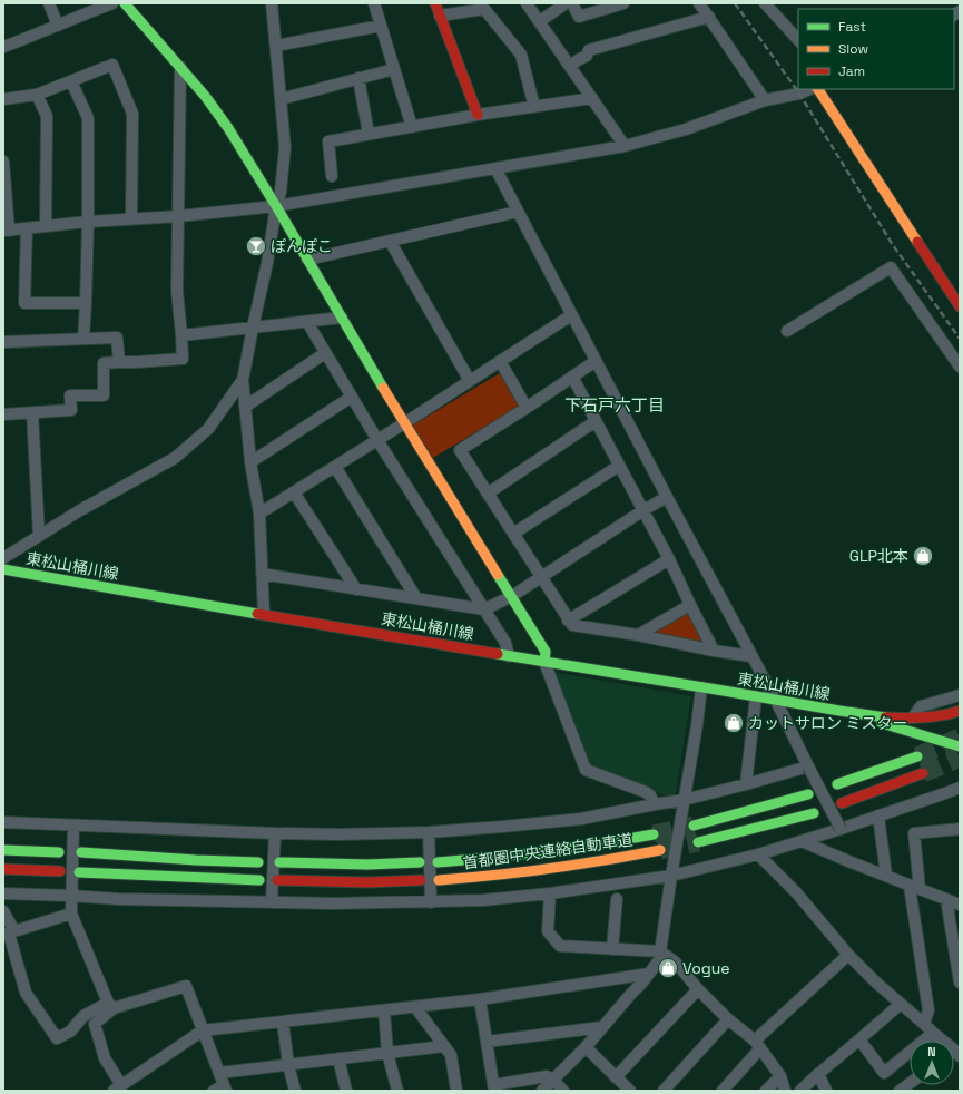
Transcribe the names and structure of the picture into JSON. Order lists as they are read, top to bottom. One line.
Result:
{"streets":{"main road":["東松山桶川線","首都圏中央連絡自動車道"]},"districts":["下石戸六丁目"],"places":{"bar":["ぽんぽこ"],"shop":["GLP北本","カットサロン ミスター","Vogue"]},"legend":["Fast","Slow","Jam"],"north":"top"}
